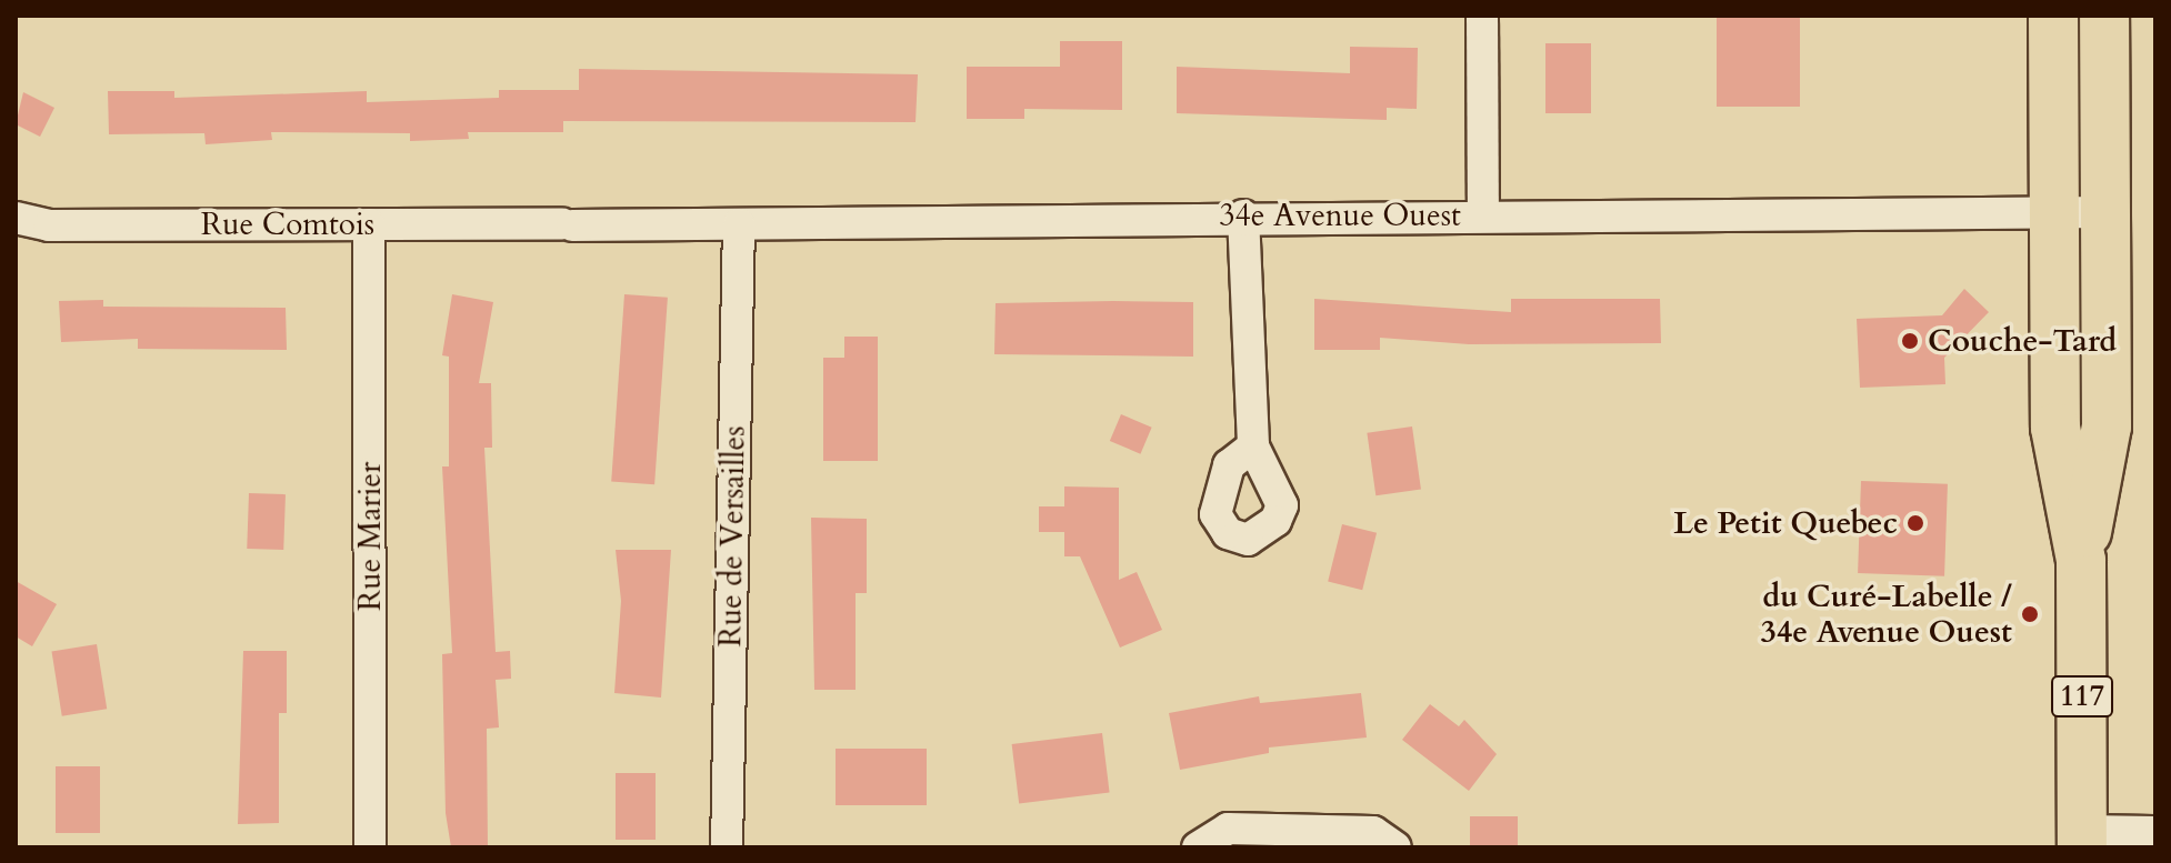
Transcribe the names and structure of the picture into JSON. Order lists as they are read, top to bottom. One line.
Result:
{"streets":{"main road":["117"],"street":["34e Avenue Ouest","Rue Comtois","Rue Marier","Rue de Versailles"]},"crossings":[["34e Avenue Ouest","Rue Comtois"],["34e Avenue Ouest","Rue de Versailles"],["34e Avenue Ouest","117"],["Rue Comtois","Rue Marier"]],"places":["Couche-Tard","Le Petit Quebec","du Curé-Labelle / 34e Avenue Ouest"]}
